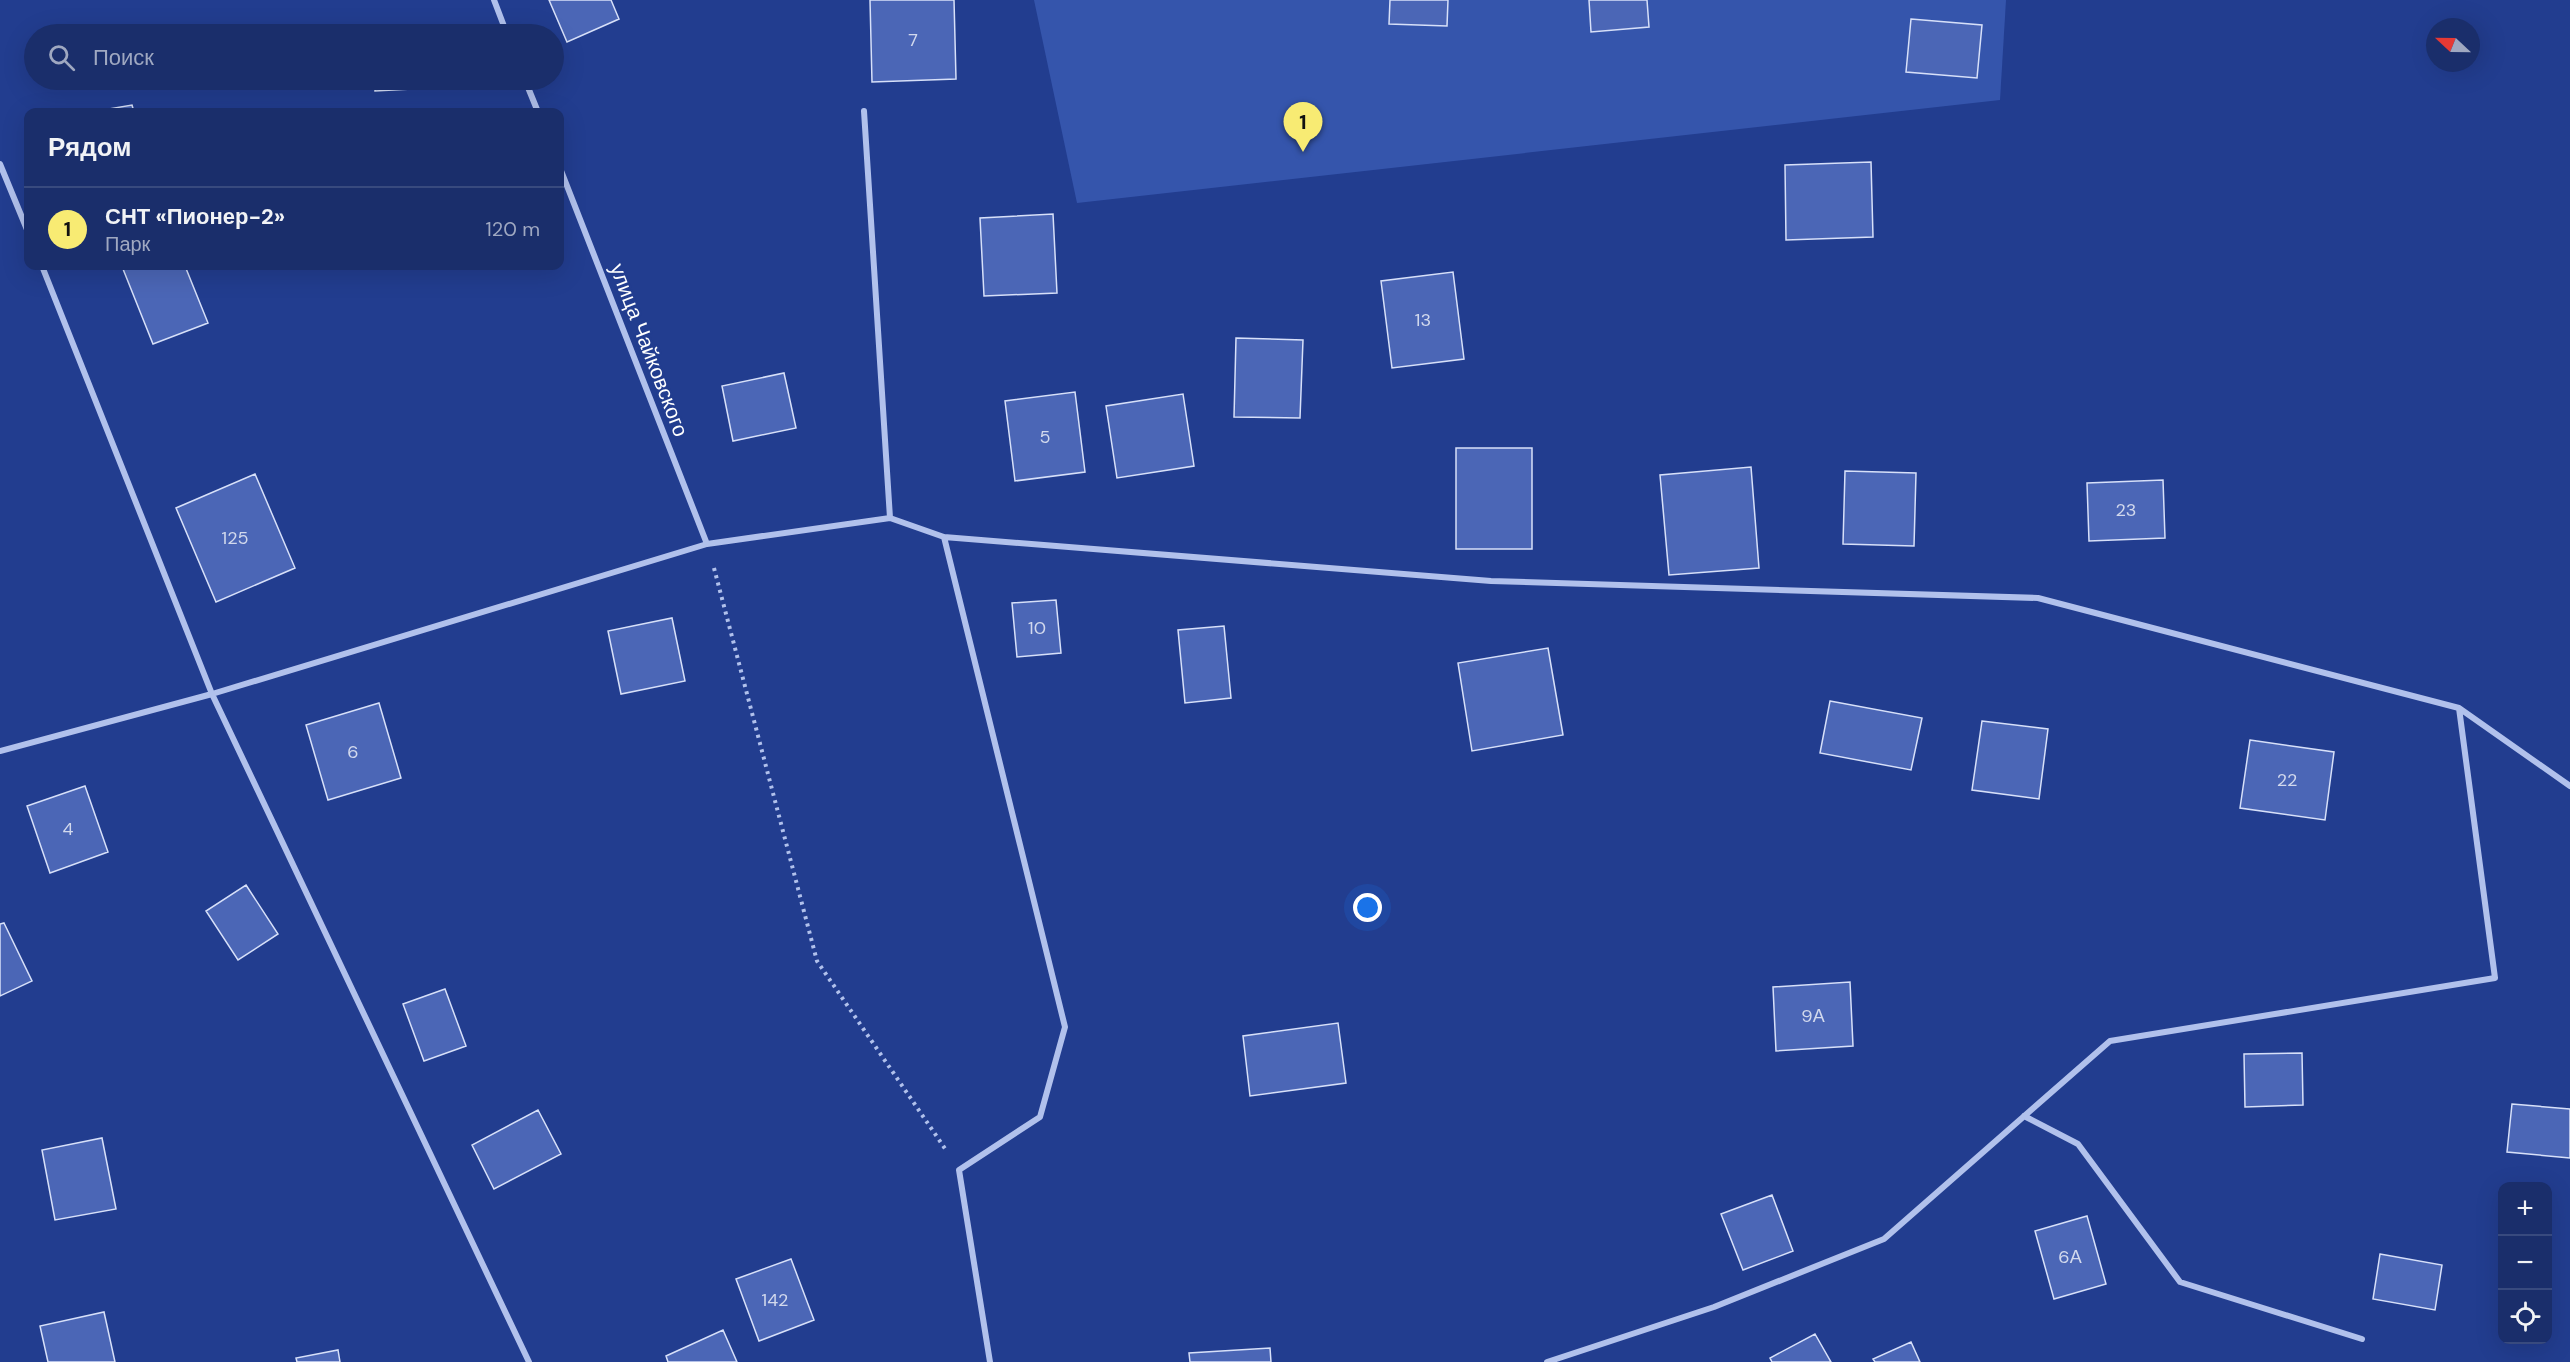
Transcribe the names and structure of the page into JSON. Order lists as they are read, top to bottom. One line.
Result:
{"streets":{"street":["улица Чайковского"]},"house_numbers":["7","13","5","23","125","10","6","22","4","9А","6А","142"],"north":"left","page":{"search":"Поиск","pins":"1","heading":"Рядом","list":[{"mark":"1","name":"СНТ «Пионер-2»","note":"Парк","value":"120 m"}],"map_buttons":["+","−"]}}
